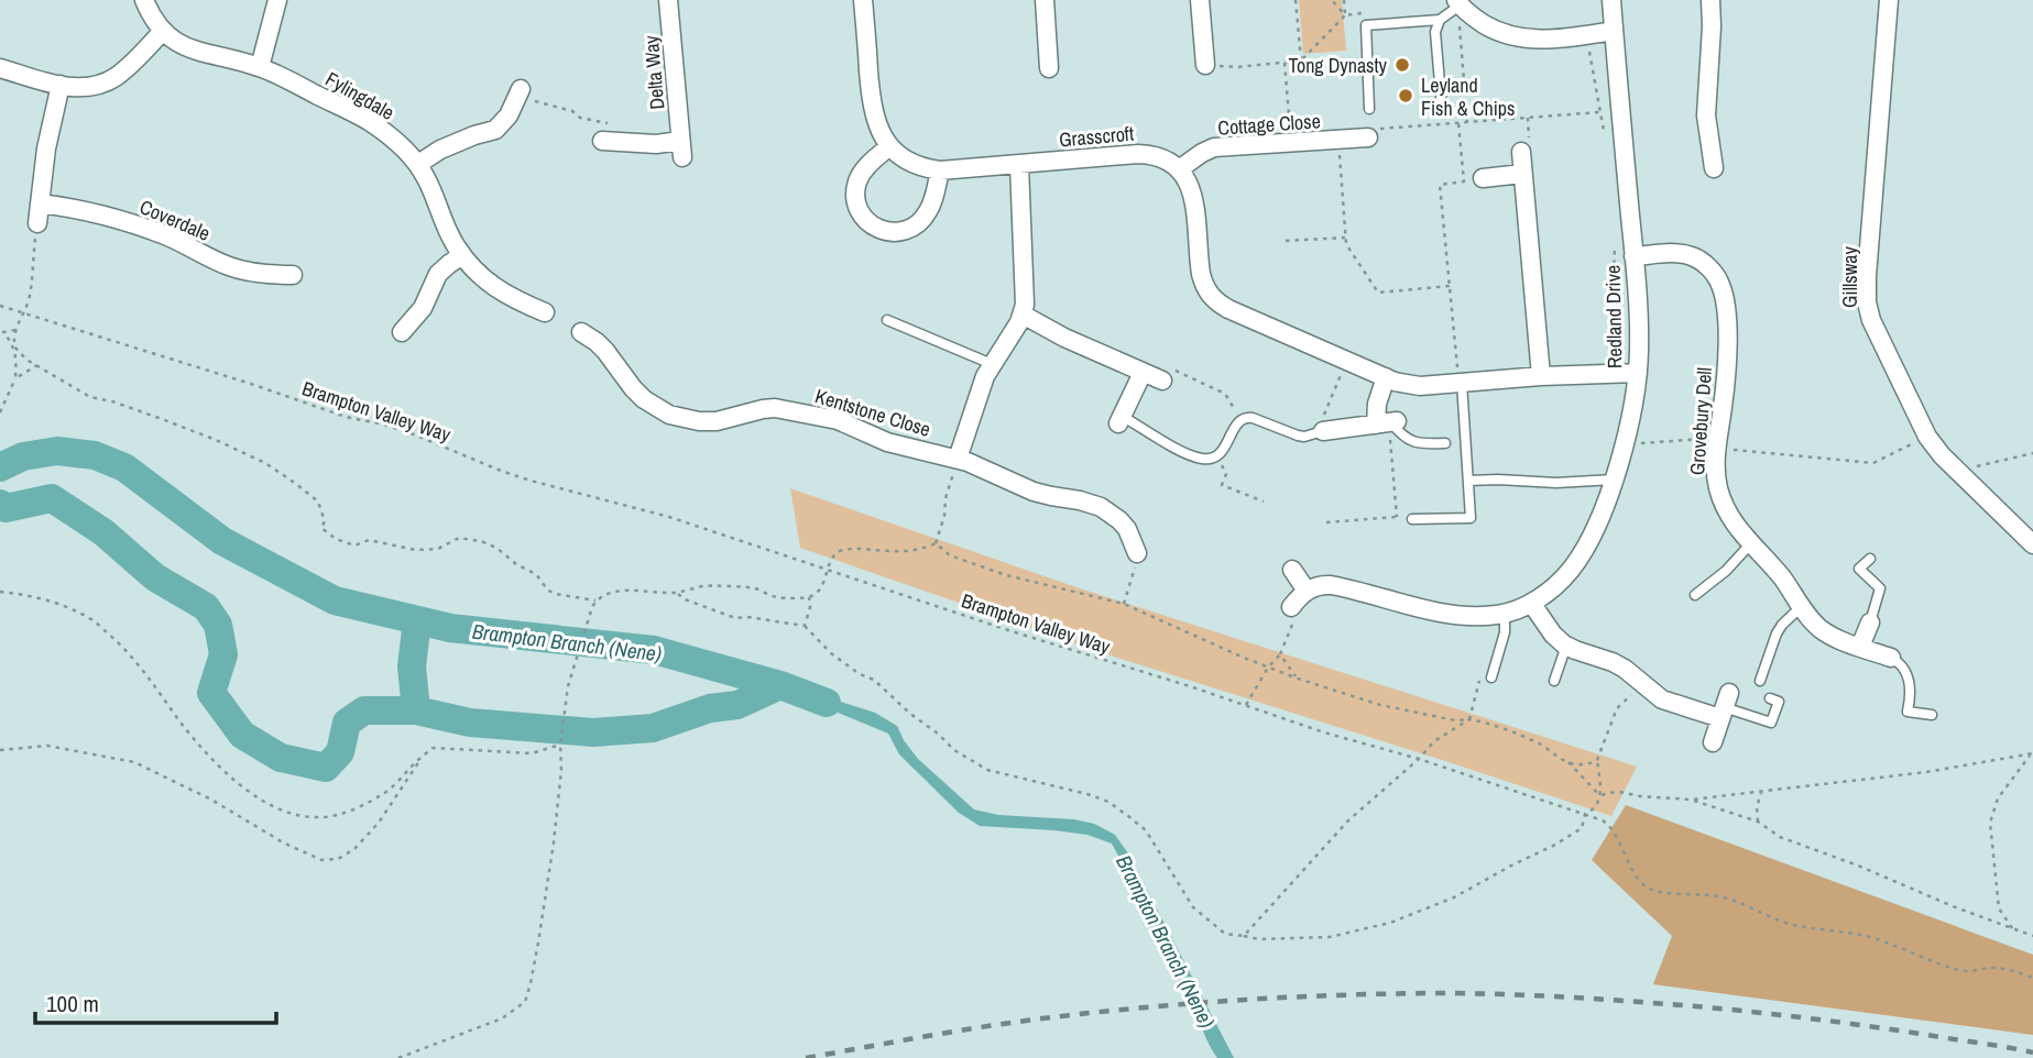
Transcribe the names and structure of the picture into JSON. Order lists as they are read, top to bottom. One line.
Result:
{"streets":{"street":["Delta Way","Fylingdale","Cottage Close","Grasscroft","Coverdale","Gillsway","Redland Drive","Kentstone Close","Grovebury Dell"],"path":["Brampton Valley Way"]},"crossings":[["Cottage Close","Grasscroft"],["Redland Drive","Grovebury Dell"]],"water":["Brampton Branch (Nene)"],"places":["Tong Dynasty","Leyland Fish & Chips"],"scale_bar":"100 m"}
